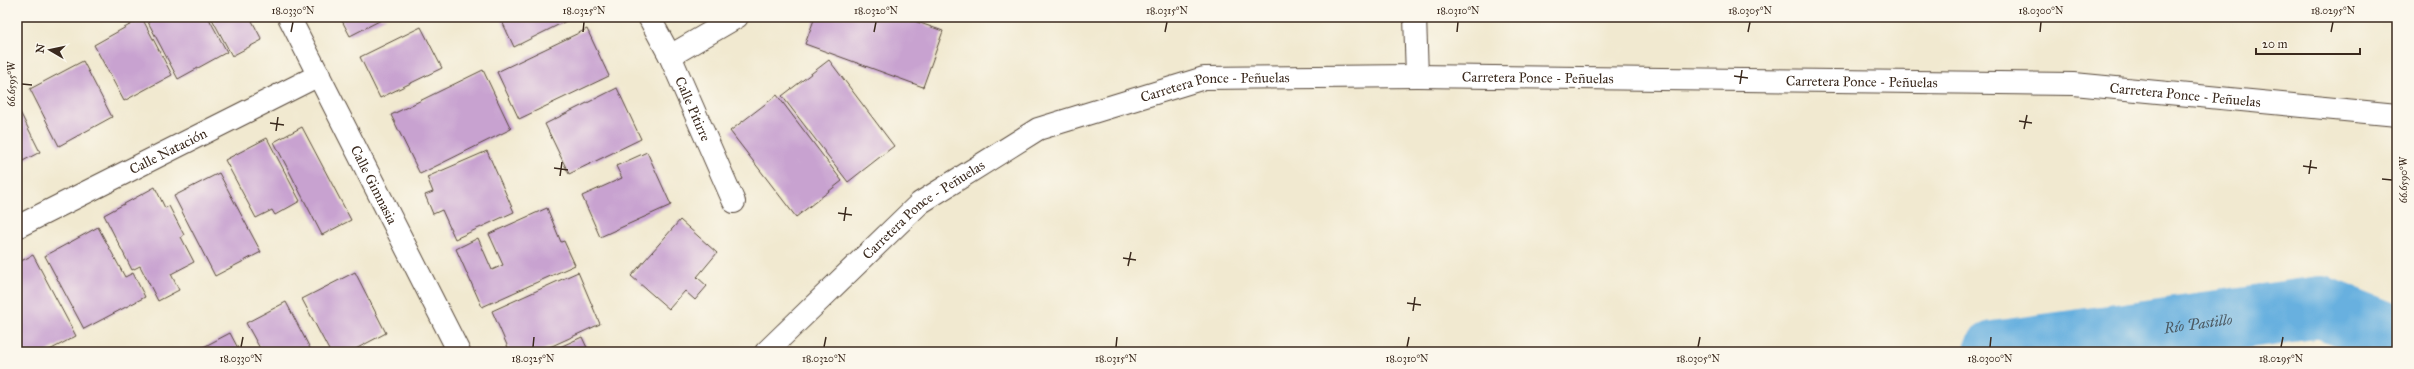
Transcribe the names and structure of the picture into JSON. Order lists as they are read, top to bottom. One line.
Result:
{"streets":{"main road":["Carretera Ponce - Peñuelas","Calle Pitirre","Calle Natación","Calle Gimnasia"]},"crossings":[["Calle Natación","Calle Gimnasia"]],"water":["Río Pastillo"],"scale_bar":"20 m","north":"left","coordinates":["18.0330°N","18.0325°N","18.0320°N","18.0315°N","18.0310°N","18.0305°N","18.0300°N","18.0295°N","66.6595°W","66.6590°W"]}
